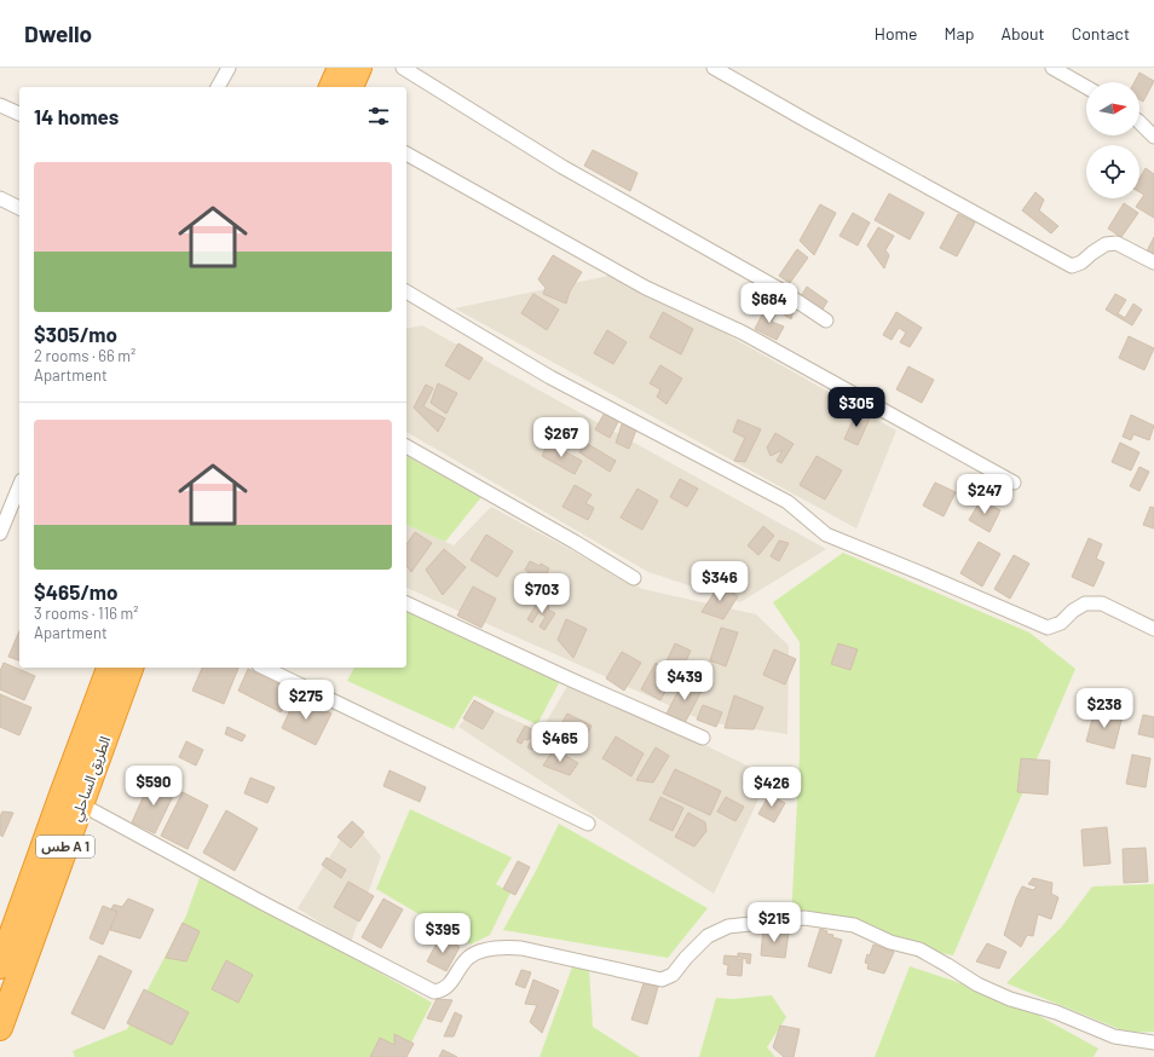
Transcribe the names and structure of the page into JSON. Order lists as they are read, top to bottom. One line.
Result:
{"streets":{"highway":["الطريق الساحلي","طس A 1"]},"north":"right","page":{"header":"Dwello","nav":["Home","Map","About","Contact"],"heading":"14 homes","list":[{"name":"$305/mo","note":"2 rooms · 66 m² · Apartment"},{"name":"$465/mo","note":"3 rooms · 116 m² · Apartment"}],"price":["$684","$305","$267","$247","$346","$703","$439","$275","$238","$465","$590","$426","$215","$395"]}}
